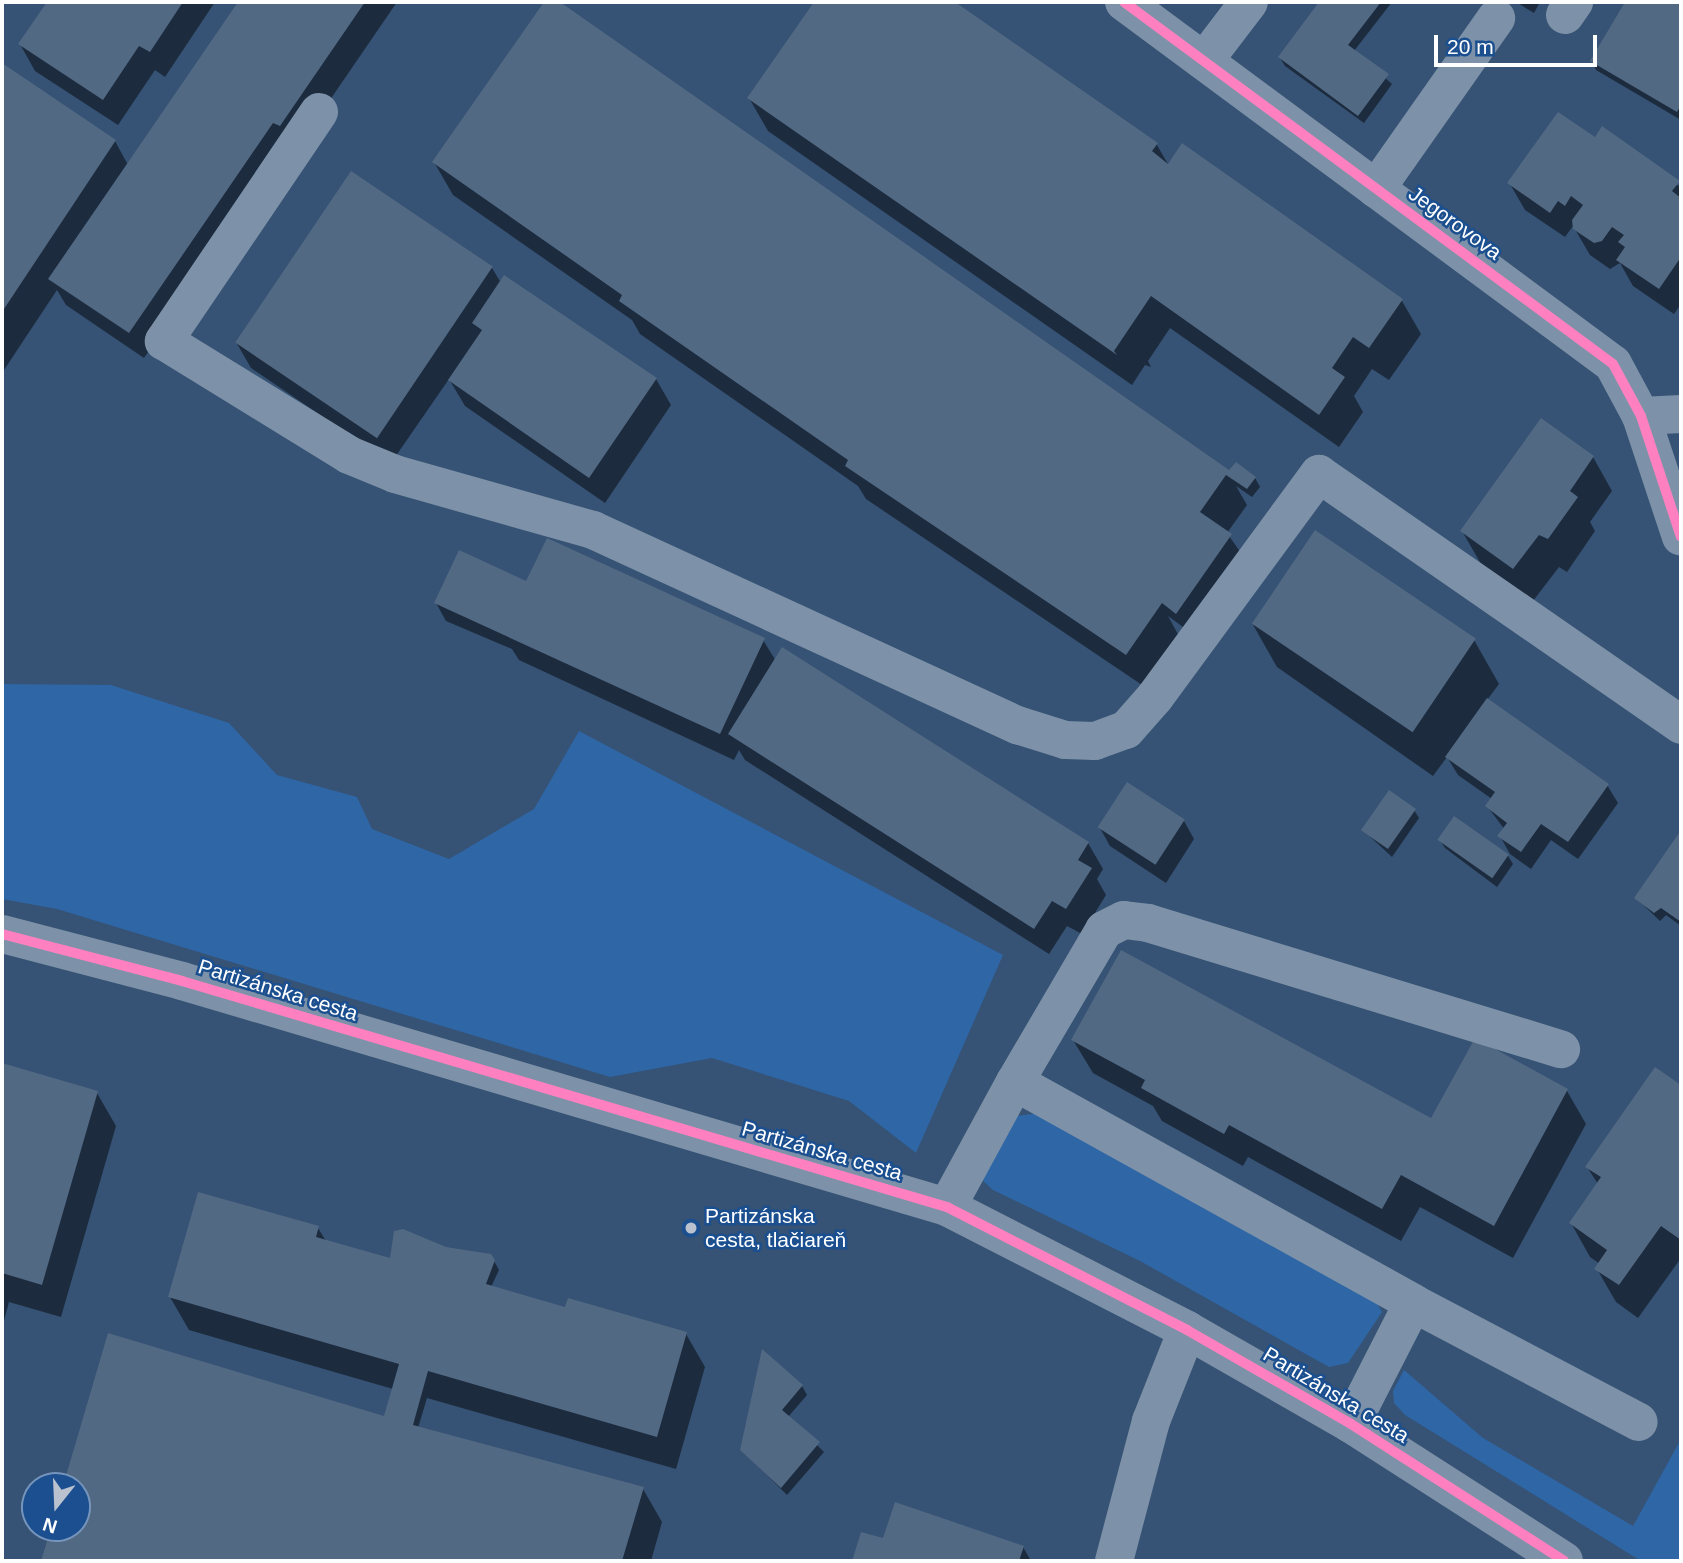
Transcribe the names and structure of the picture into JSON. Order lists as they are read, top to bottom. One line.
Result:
{"streets":{"street":["Jegorovova","Partizánska cesta"]},"places":["Partizánska cesta, tlačiareň"],"scale_bar":"20 m","north":"bottom"}
